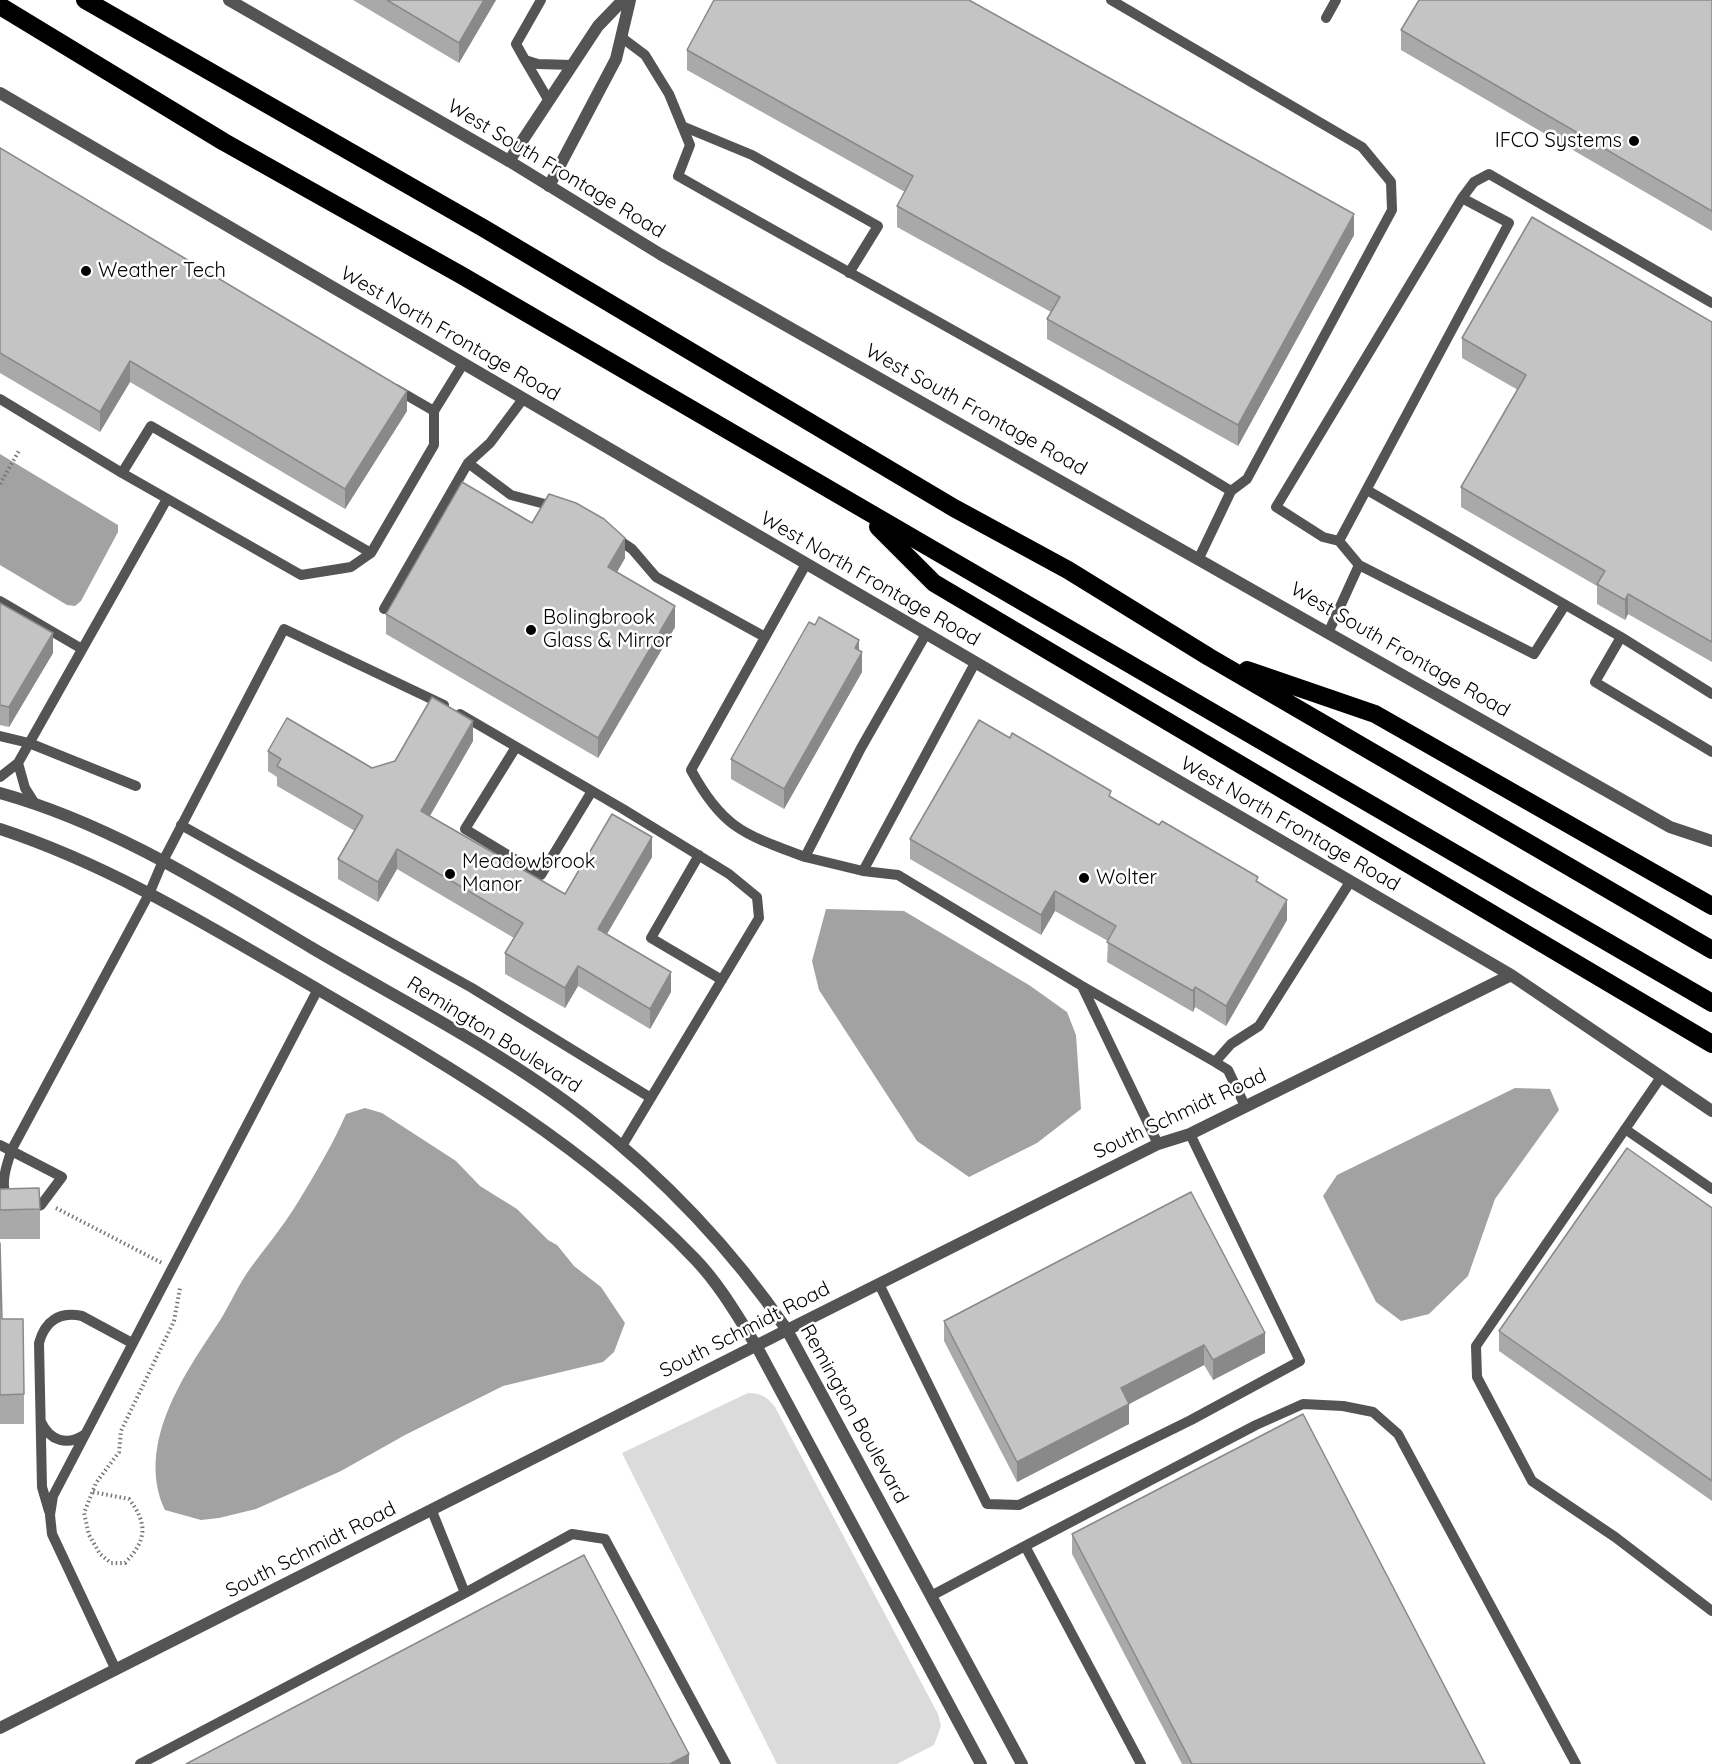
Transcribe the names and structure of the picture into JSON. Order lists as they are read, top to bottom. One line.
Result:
{"streets":{"street":["West South Frontage Road","West North Frontage Road","Remington Boulevard","South Schmidt Road"]},"crossings":[["West North Frontage Road","South Schmidt Road"],["Remington Boulevard","South Schmidt Road"]],"places":["IFCO Systems","Weather Tech","Bolingbrook Glass & Mirror","Meadowbrook Manor","Wolter"]}
